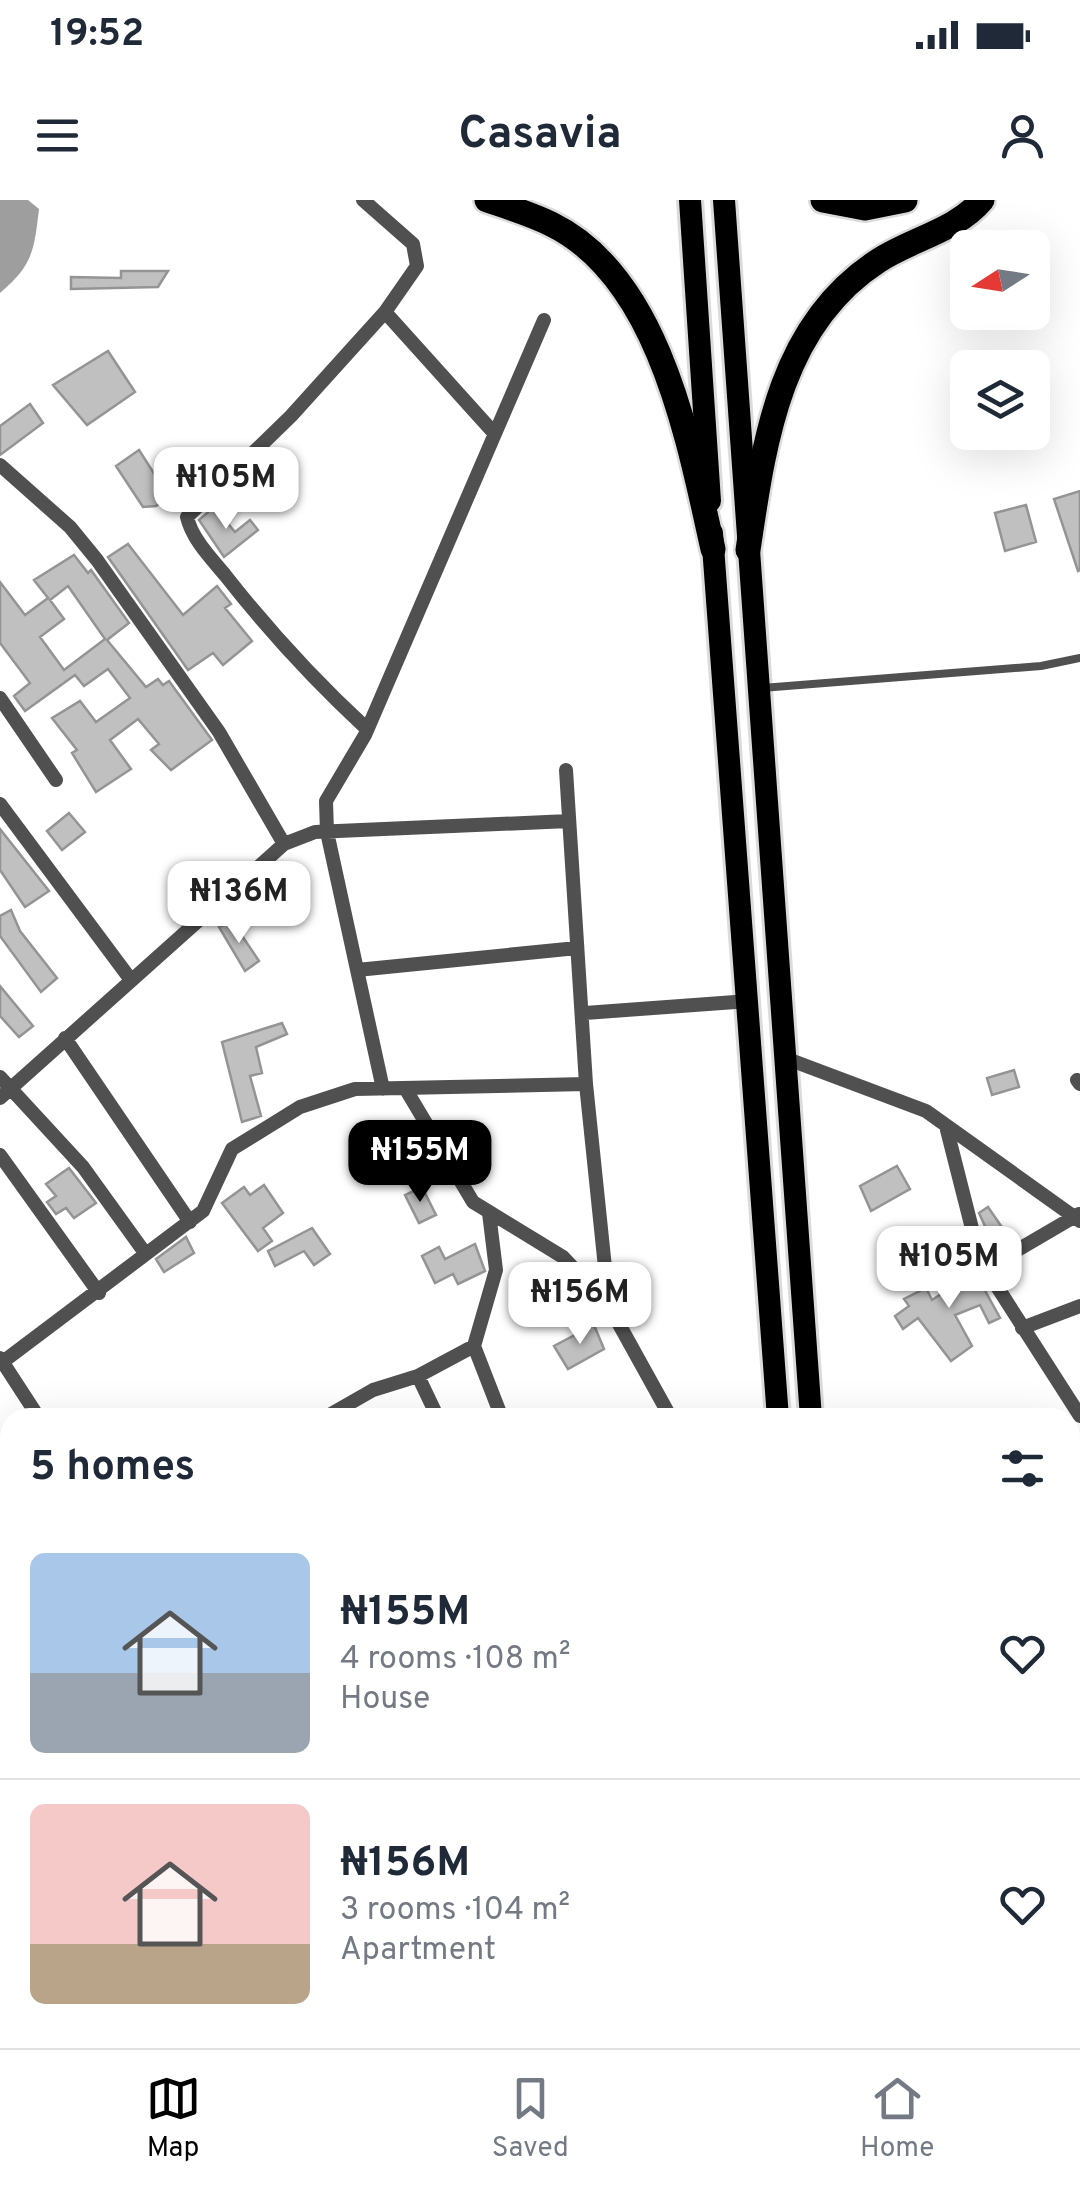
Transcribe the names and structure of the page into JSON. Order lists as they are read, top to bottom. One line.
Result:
{"north":"left","page":{"status":"19:52","header":"Casavia","price":["₦105M","₦136M","₦155M","₦105M","₦156M"],"heading":"5 homes","list":[{"name":"₦155M","note":"4 rooms · 108 m² · House"},{"name":"₦156M","note":"3 rooms · 104 m² · Apartment"}],"tabs":["Map","Saved","Home"]}}
